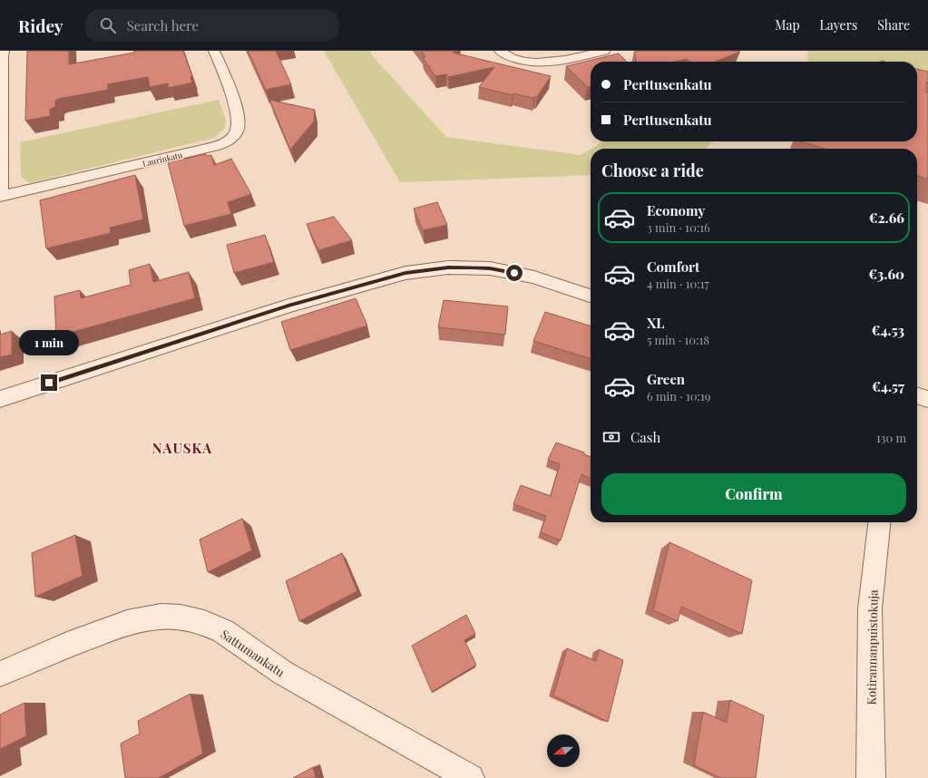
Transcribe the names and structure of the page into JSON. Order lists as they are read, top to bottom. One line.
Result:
{"streets":{"street":["Laurinkatu","Kotirannanpuistokuja","Sattumankatu"]},"districts":["NAUSKA"],"north":"left","page":{"header":"Ridey","search":"Search here","nav":["Map","Layers","Share"],"banner":["Perttusenkatu","Perttusenkatu"],"heading":"Choose a ride","list":[{"name":"Economy","note":"3 min · 10:16","value":"€2.66"},{"name":"Comfort","note":"4 min · 10:17","value":"€3.60"},{"name":"XL","note":"5 min · 10:18","value":"€4.53"},{"name":"Green","note":"6 min · 10:19","value":"€4.57"}],"bubble":"1 min","pay":["Cash","130 m"],"buttons":"Confirm"}}
